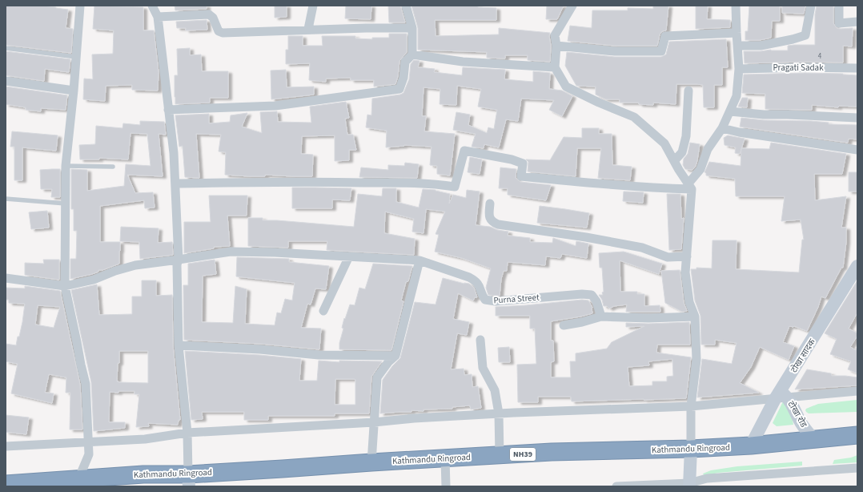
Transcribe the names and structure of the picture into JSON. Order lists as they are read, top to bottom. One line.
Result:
{"streets":{"highway":["Kathmandu Ringroad","NH39"],"main road":["टोखा सादक","टोखा रोड"],"street":["Pragati Sadak","Purna Street"]},"crossings":[["टोखा सादक","टोखा रोड"],["टोखा सादक","Kathmandu Ringroad"],["टोखा रोड","Kathmandu Ringroad"]],"house_numbers":["4"]}
